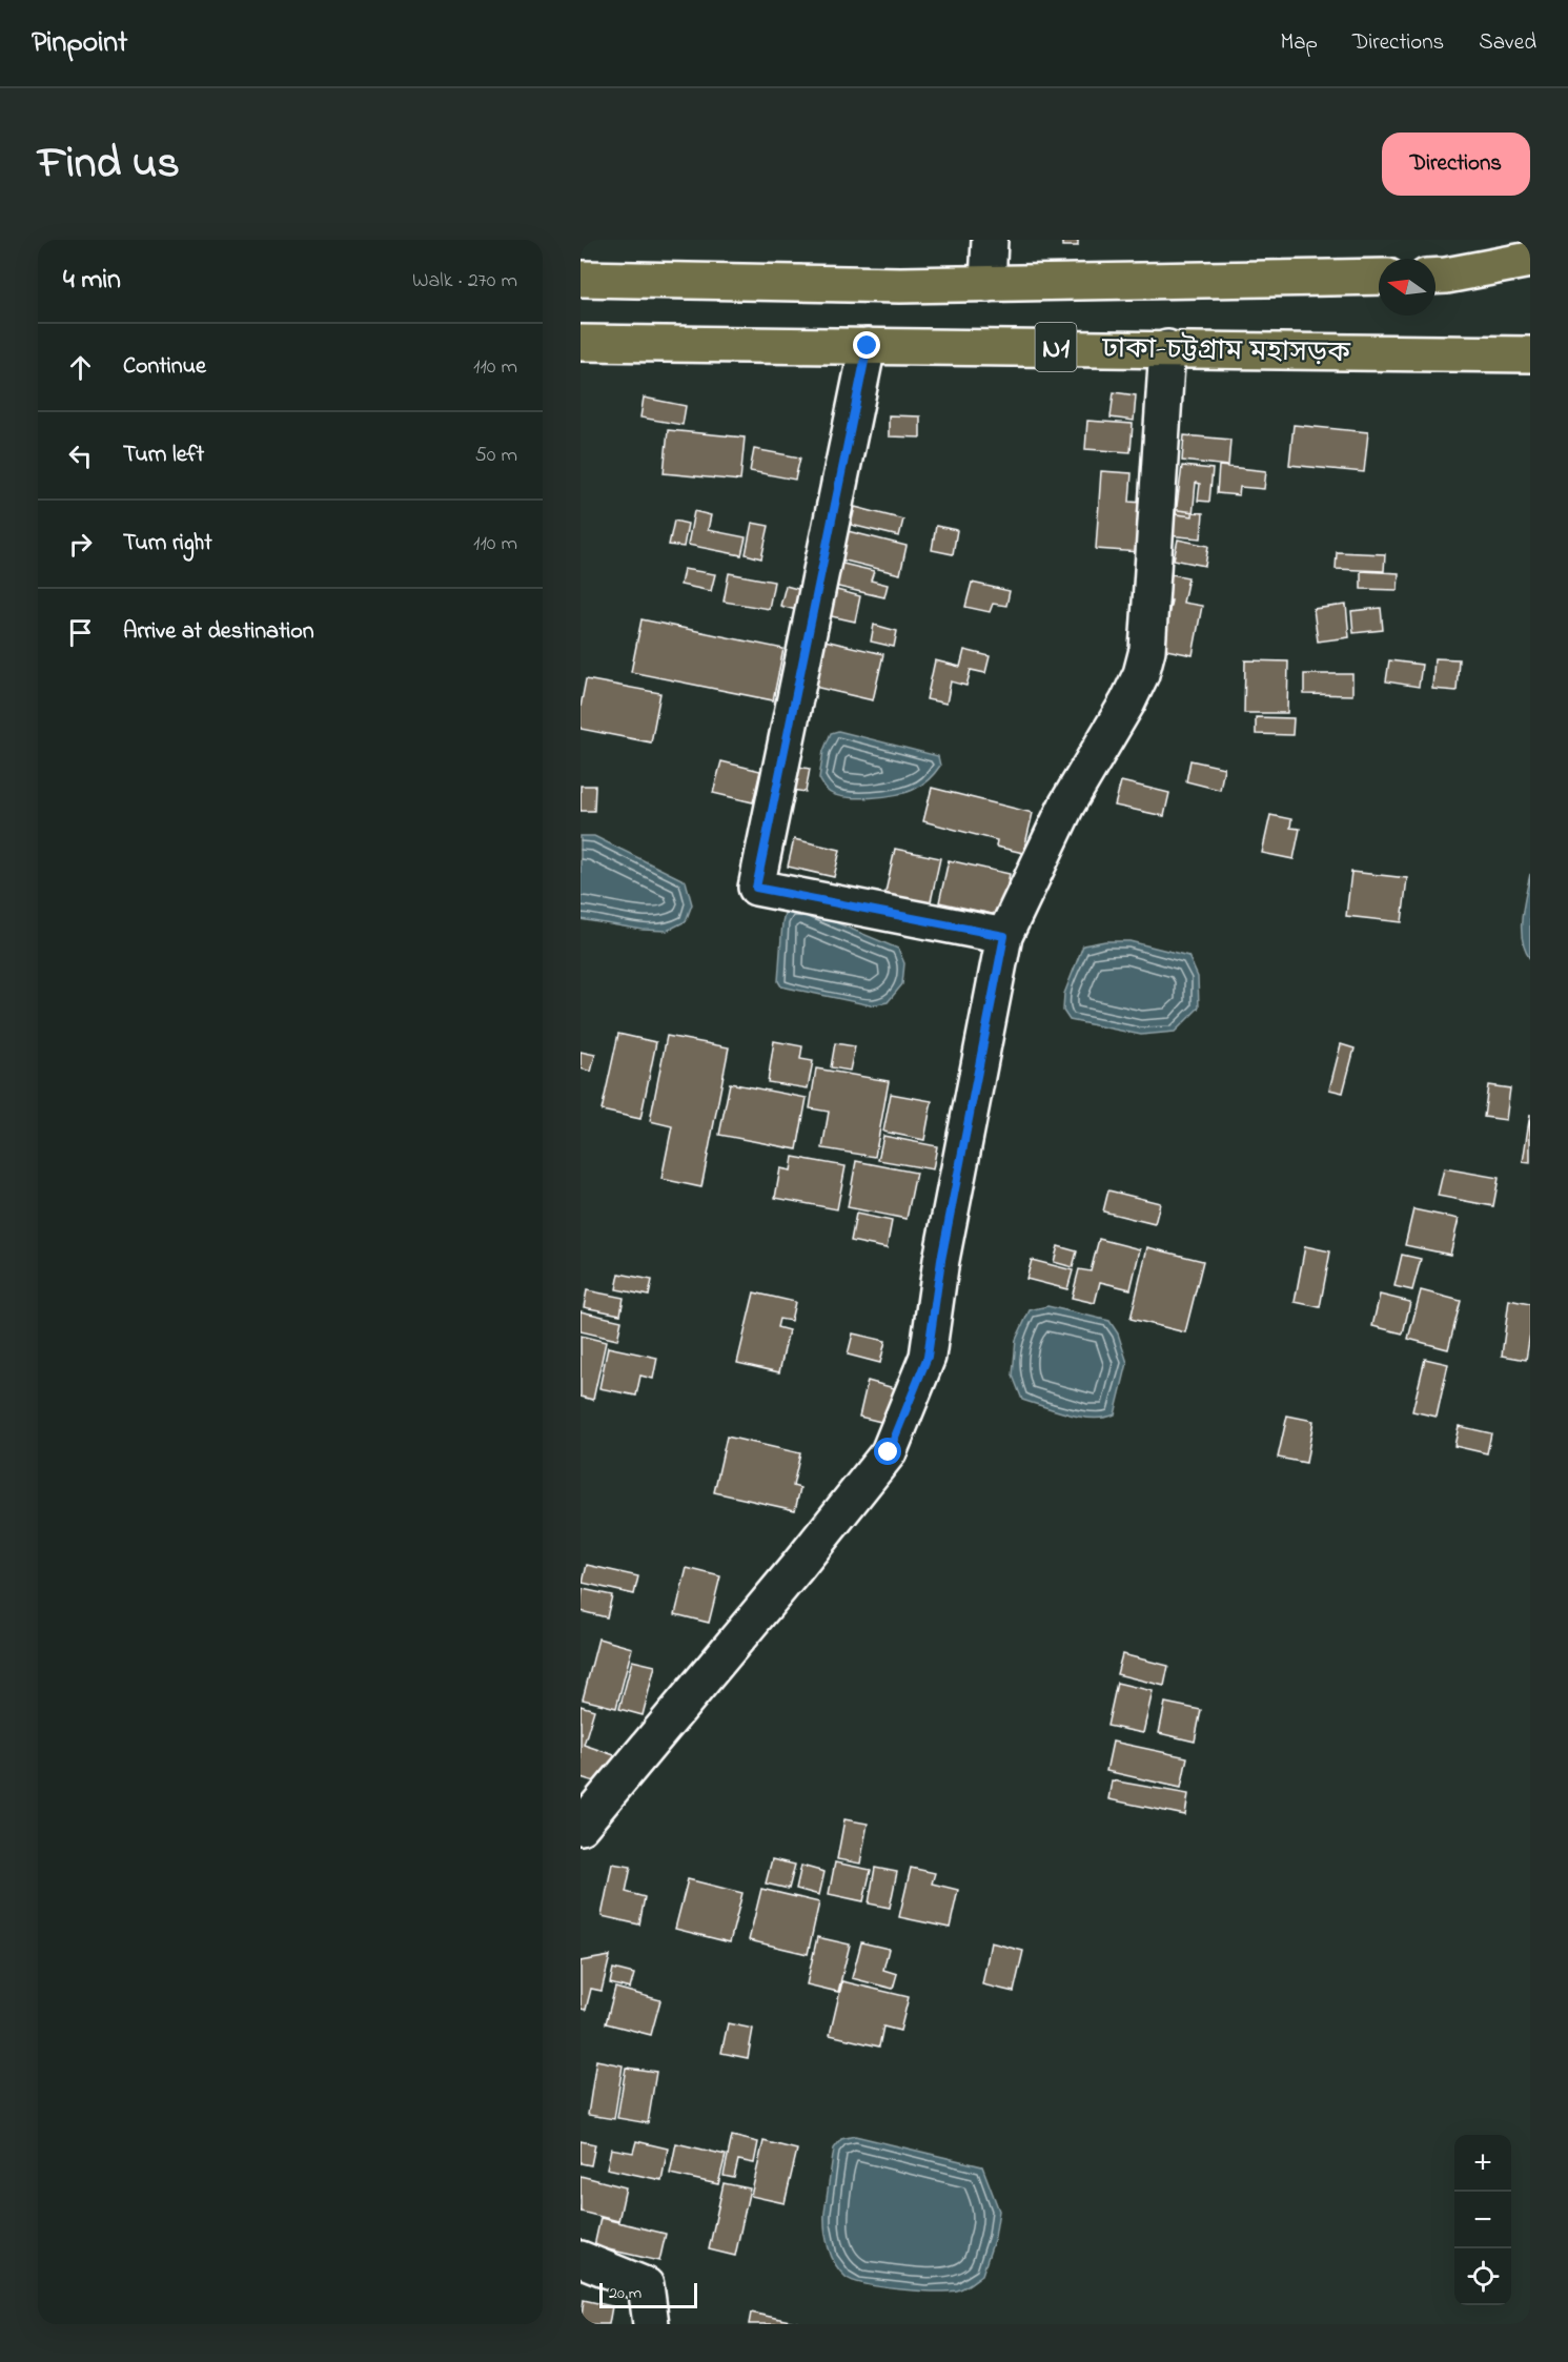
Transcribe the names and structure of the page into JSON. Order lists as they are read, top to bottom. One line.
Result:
{"streets":{"highway":["N1","ঢাকা-চট্টগ্রাম মহাসড়ক"]},"scale_bar":"20 m","north":"left","page":{"header":"Pinpoint","nav":["Map","Directions","Saved"],"title":"Find us","buttons":"Directions","heading":["4 min","Walk · 270 m"],"list":[["Continue","110 m"],["Turn left","50 m"],["Turn right","110 m"],"Arrive at destination"],"map_buttons":["+","−"],"scale":"20 m"}}
